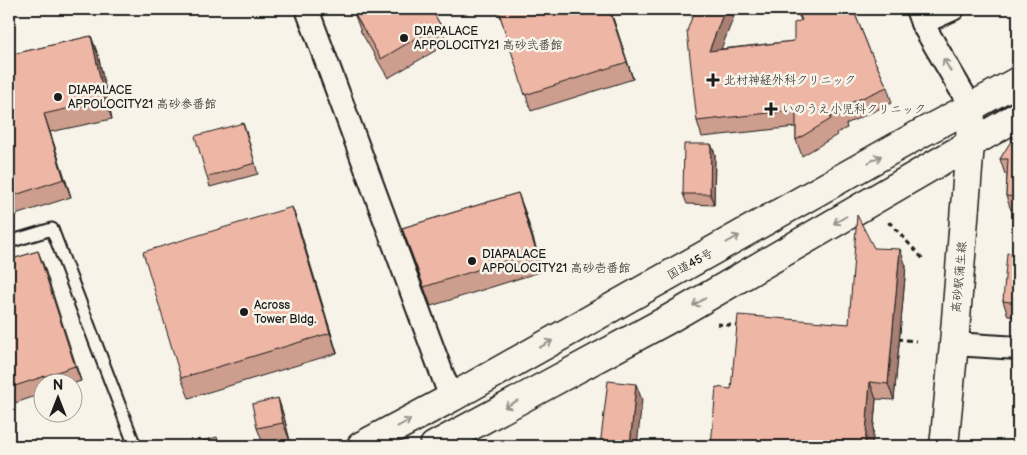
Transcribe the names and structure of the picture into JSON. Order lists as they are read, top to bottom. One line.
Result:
{"streets":{"main road":["国道45号","高砂駅蒲生線"]},"crossings":[["国道45号","高砂駅蒲生線"]],"places":{"other":["DIAPALACE APPOLOCITY21 高砂弐番館","DIAPALACE APPOLOCITY21 高砂参番館","DIAPALACE APPOLOCITY21 高砂壱番館","Across Tower Bldg."],"health":["北村神経外科クリニック","いのうえ小児科クリニック"]},"north":"top"}
